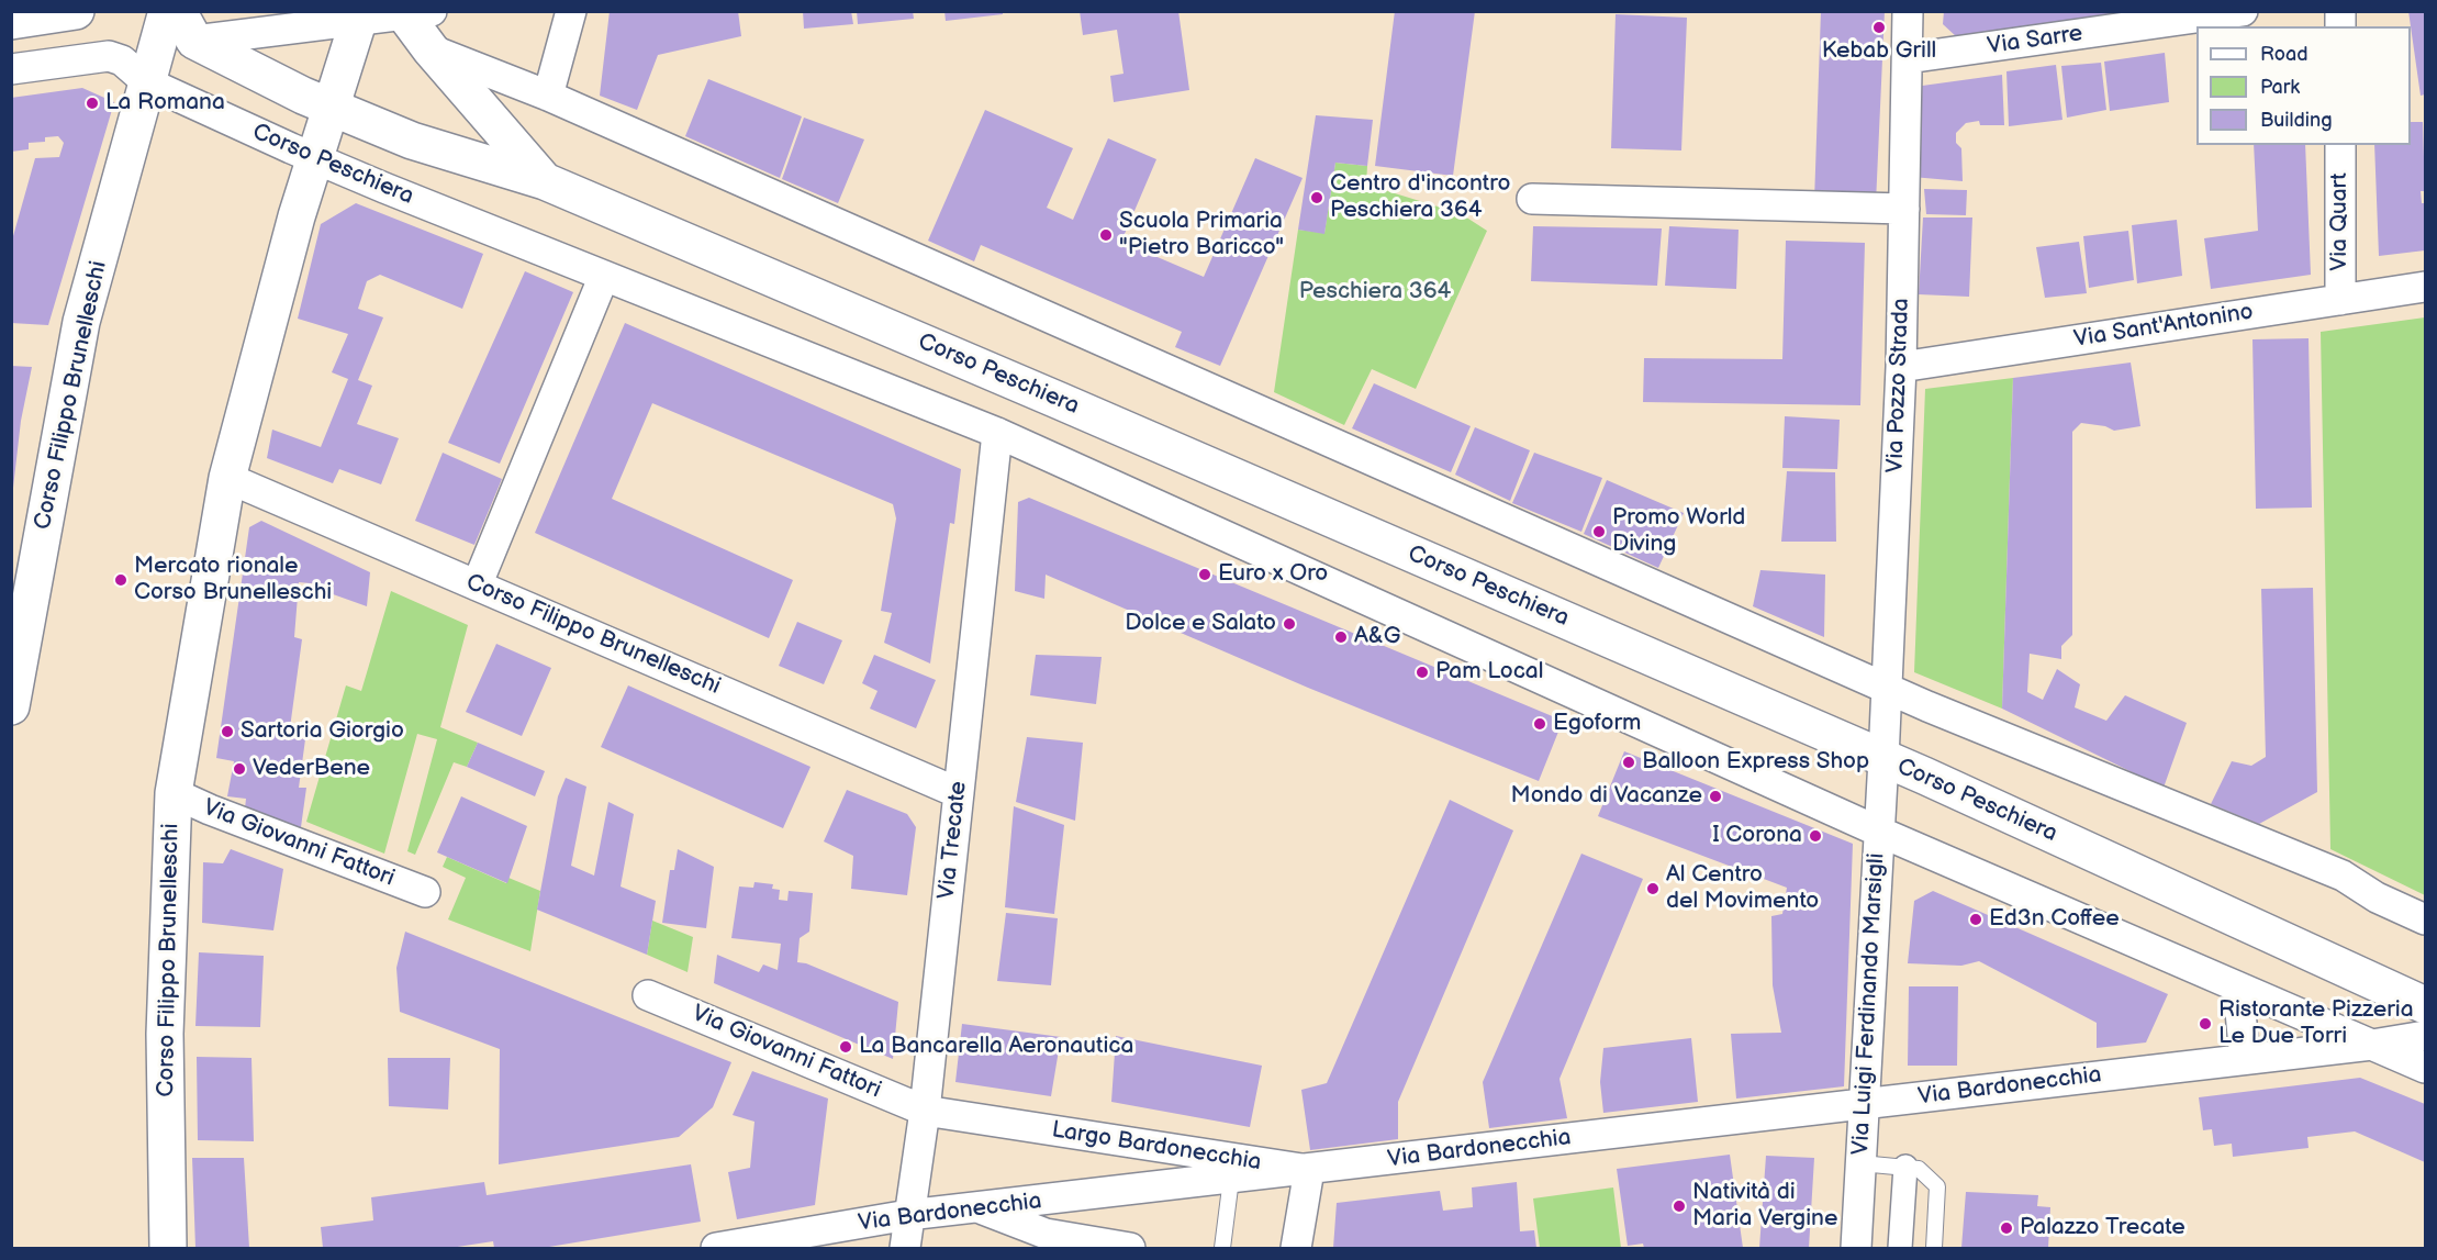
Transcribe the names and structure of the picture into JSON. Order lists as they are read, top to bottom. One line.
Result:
{"streets":{"main road":["Corso Peschiera","Corso Filippo Brunelleschi"],"street":["Via Sarre","Via Quart","Via Sant'Antonino","Via Pozzo Strada","Via Trecate","Via Giovanni Fattori","Via Luigi Ferdinando Marsigli","Via Bardonecchia","Largo Bardonecchia"]},"crossings":[["Via Sarre","Via Pozzo Strada"],["Corso Peschiera","Via Pozzo Strada"],["Corso Peschiera","Corso Filippo Brunelleschi"],["Corso Peschiera","Via Trecate"],["Corso Peschiera","Via Luigi Ferdinando Marsigli"],["Corso Peschiera","Via Bardonecchia"],["Via Quart","Via Sant'Antonino"],["Via Sant'Antonino","Via Pozzo Strada"],["Via Pozzo Strada","Via Luigi Ferdinando Marsigli"],["Corso Filippo Brunelleschi","Via Trecate"],["Corso Filippo Brunelleschi","Via Giovanni Fattori"],["Via Trecate","Via Giovanni Fattori"],["Via Trecate","Via Bardonecchia"],["Via Trecate","Largo Bardonecchia"],["Via Giovanni Fattori","Largo Bardonecchia"],["Via Luigi Ferdinando Marsigli","Via Bardonecchia"],["Via Bardonecchia","Largo Bardonecchia"]],"parks":["Peschiera 364"],"places":["Kebab Grill","La Romana","Centro d'incontro Peschiera 364","Scuola Primaria \"Pietro Baricco\"","Promo World Diving","Euro x Oro","Mercato rionale Corso Brunelleschi","Dolce e Salato","A&G","Pam Local","Egoform","Sartoria Giorgio","Balloon Express Shop","VederBene","Mondo di Vacanze","I Corona","Al Centro del Movimento","Ed3n Coffee","Ristorante Pizzeria Le Due Torri","La Bancarella Aeronautica","Natività di Maria Vergine","Palazzo Trecate"],"legend":["Road","Park","Building"]}
